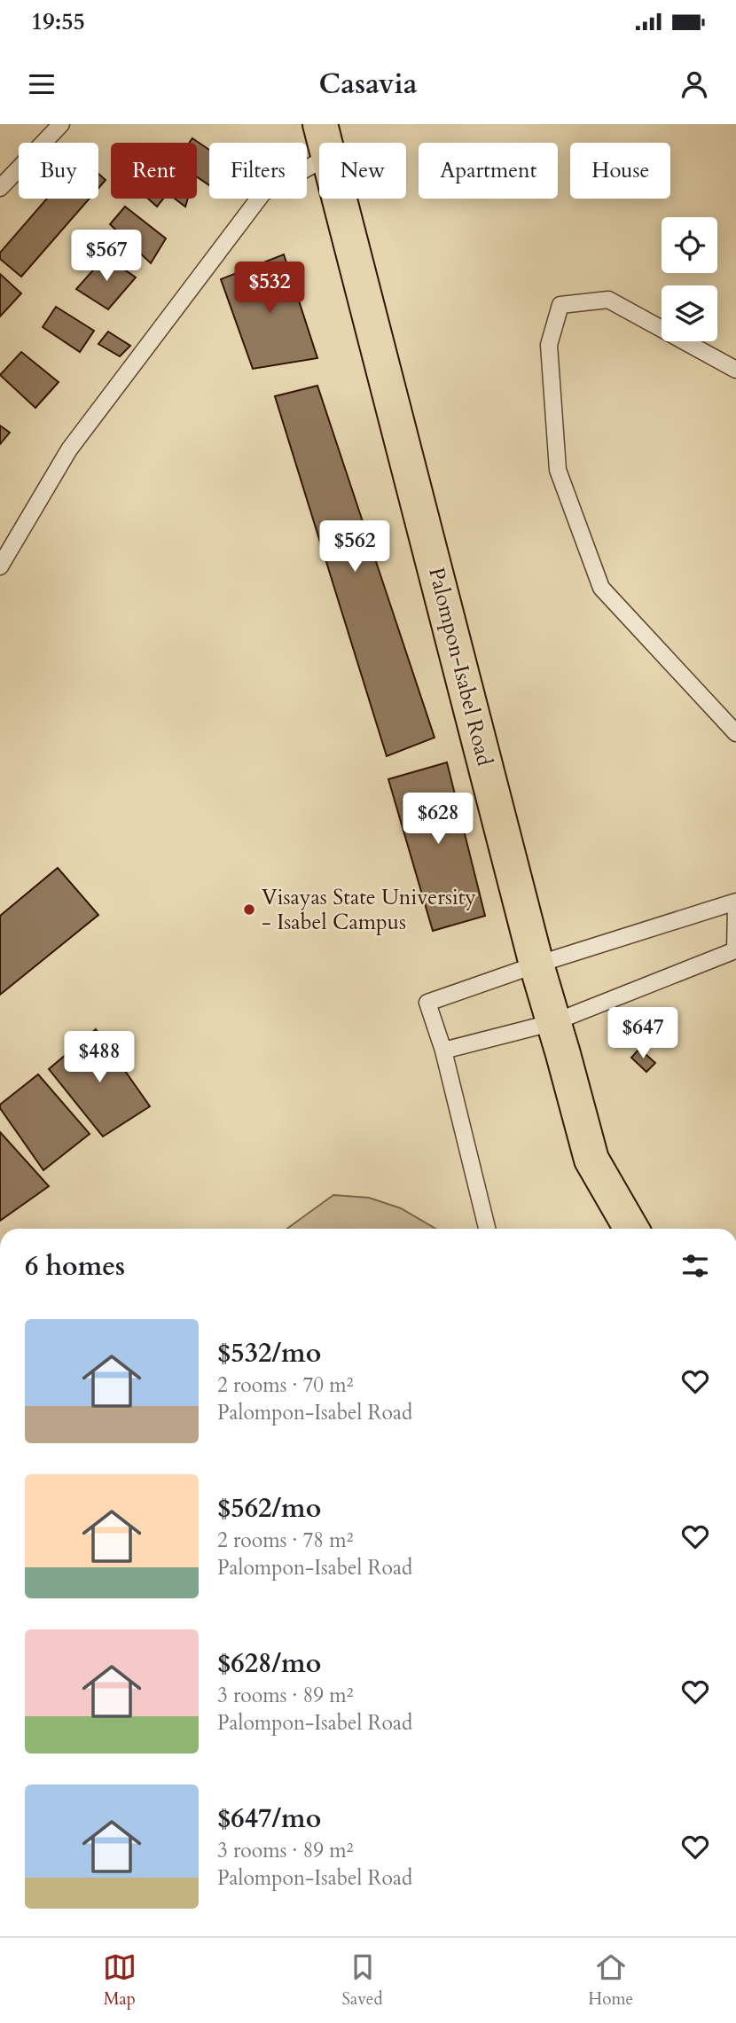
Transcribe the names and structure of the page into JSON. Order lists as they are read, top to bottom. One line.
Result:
{"streets":{"highway":["Palompon-Isabel Road"]},"places":["Visayas State University - Isabel Campus"],"page":{"status":"19:55","header":"Casavia","chip":["Buy","Rent","Filters","New","Apartment","House"],"price":["$567","$532","$562","$628","$647","$488"],"heading":"6 homes","list":[{"name":"$532/mo","note":"2 rooms · 70 m² · Palompon-Isabel Road"},{"name":"$562/mo","note":"2 rooms · 78 m² · Palompon-Isabel Road"},{"name":"$628/mo","note":"3 rooms · 89 m² · Palompon-Isabel Road"},{"name":"$647/mo","note":"3 rooms · 89 m² · Palompon-Isabel Road"}],"tabs":["Map","Saved","Home"]}}
